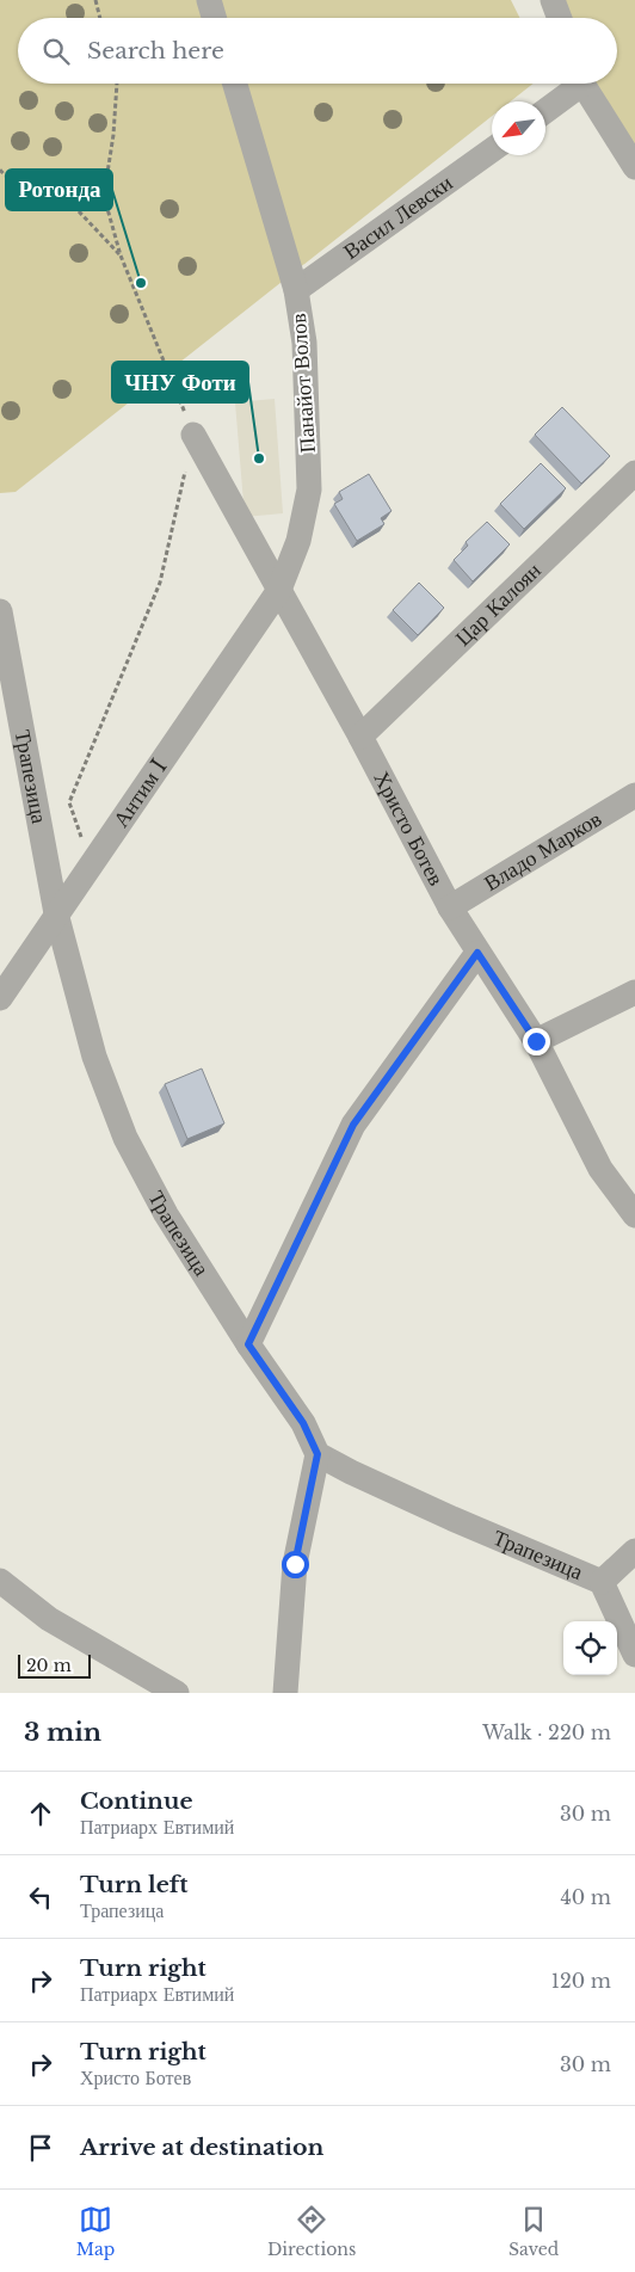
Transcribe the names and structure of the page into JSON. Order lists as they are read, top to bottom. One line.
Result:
{"streets":{"street":["Васил Левски","Панайот Волов","Цар Калоян","Трапезица","Антим I","Христо Ботев","Владо Марков"]},"crossings":[["Васил Левски","Панайот Волов"],["Панайот Волов","Антим I"],["Панайот Волов","Христо Ботев"],["Цар Калоян","Христо Ботев"],["Трапезица","Антим I"],["Антим I","Христо Ботев"],["Христо Ботев","Владо Марков"]],"places":["Ротонда","ЧНУ Фоти"],"scale_bar":"20 m","north":"bottom left","page":{"search":"Search here","scale":"20 m","heading":["3 min","Walk · 220 m"],"list":[["Continue","Патриарх Евтимий","30 m"],["Turn left","Трапезица","40 m"],["Turn right","Патриарх Евтимий","120 m"],["Turn right","Христо Ботев","30 m"],"Arrive at destination"],"nav":["Map","Directions","Saved"]}}
